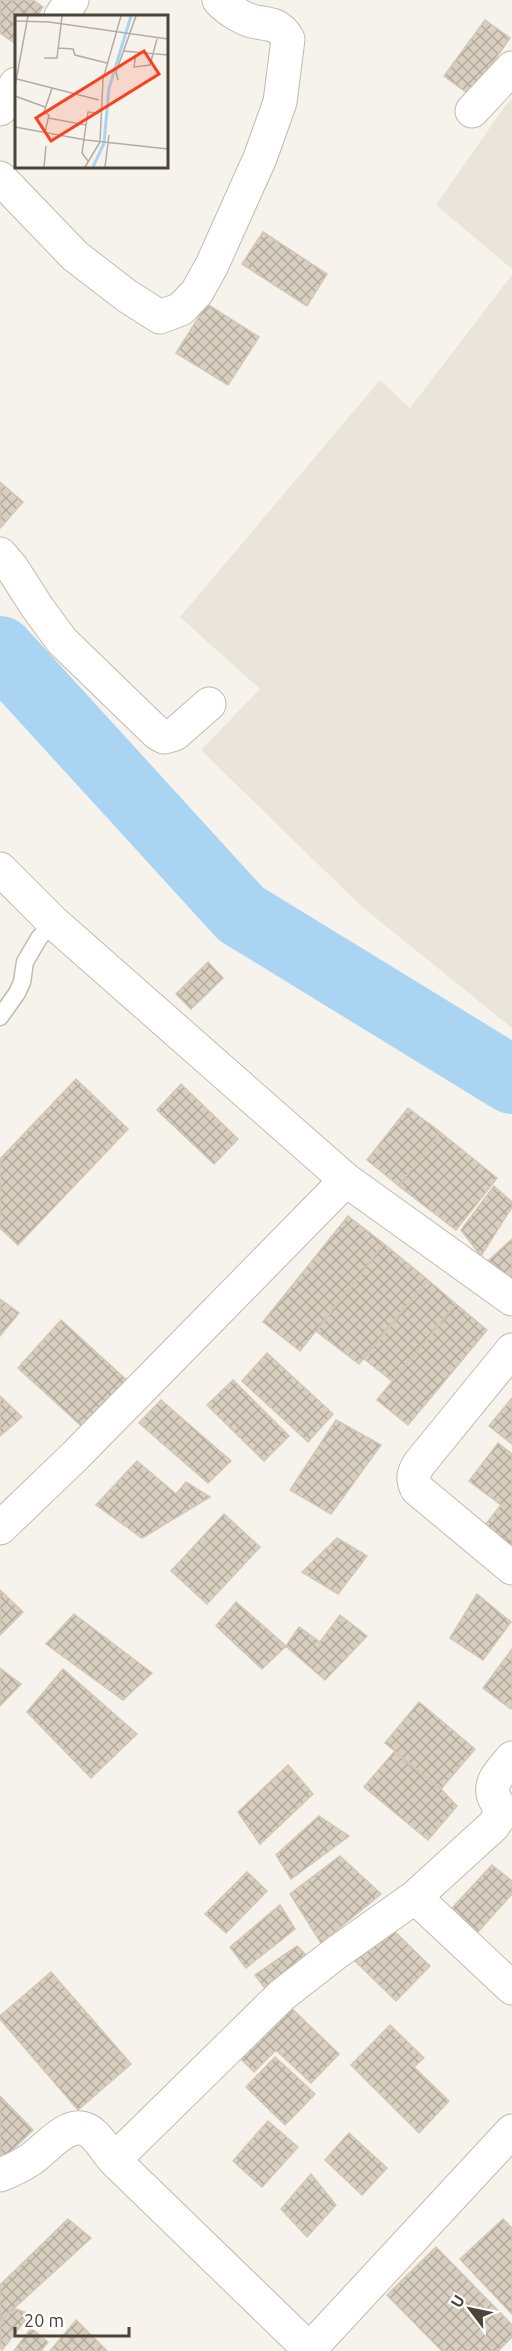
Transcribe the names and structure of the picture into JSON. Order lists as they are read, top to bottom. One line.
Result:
{"scale_bar":"20 m","north":"top left"}
